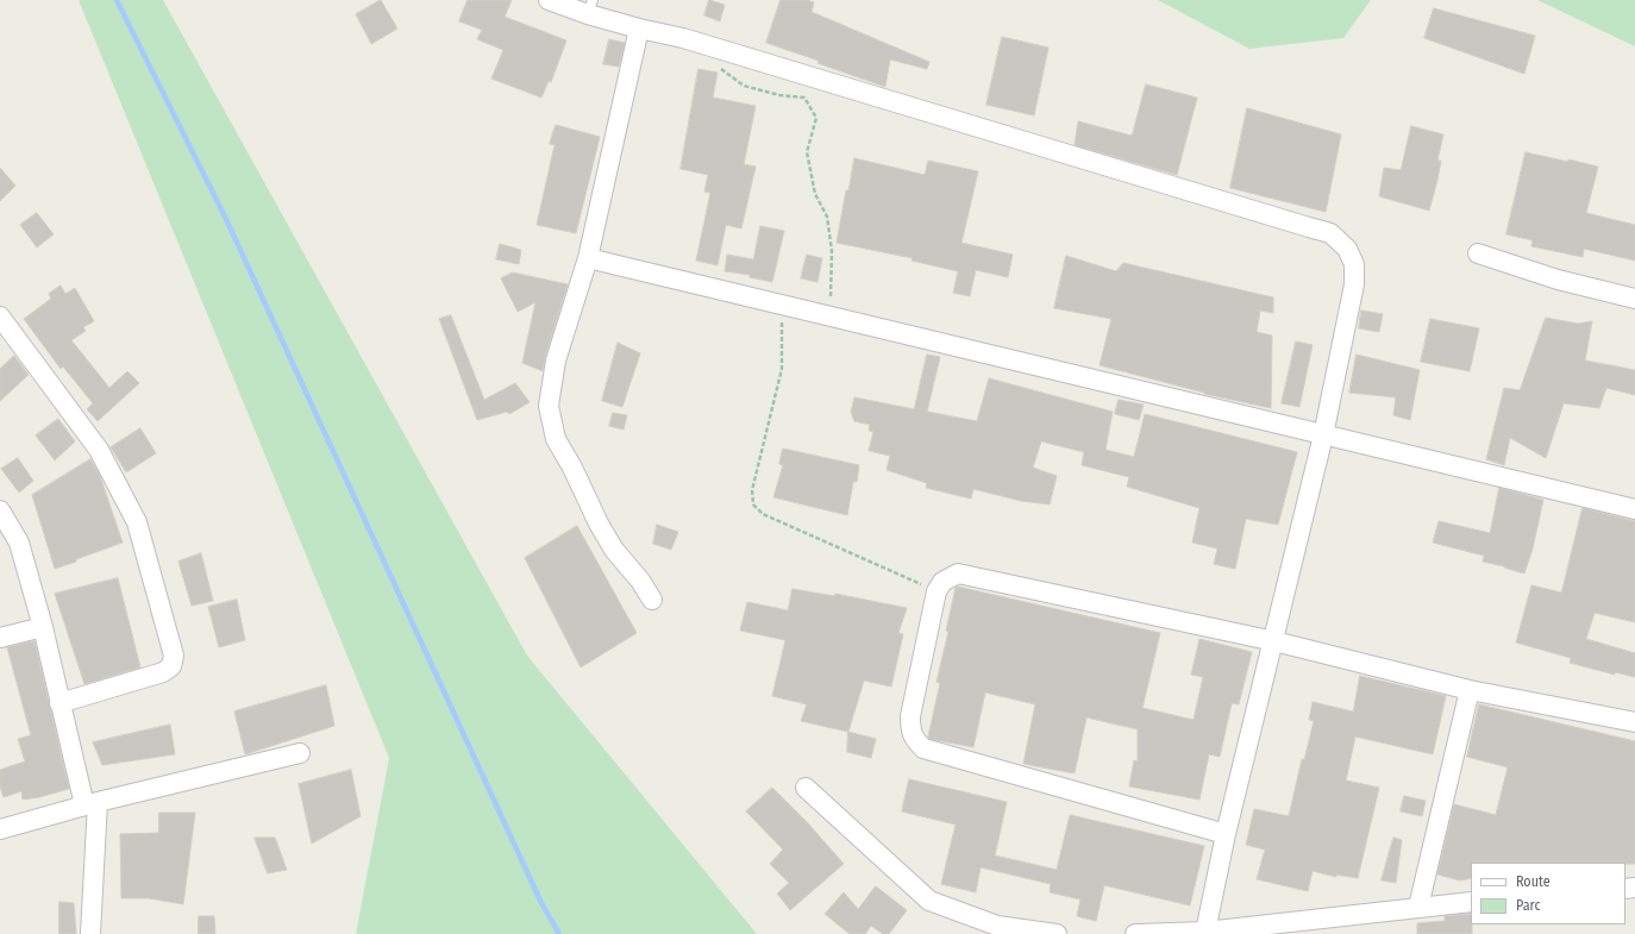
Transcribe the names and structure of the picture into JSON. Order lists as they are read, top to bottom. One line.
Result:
{"legend":["Route","Parc"]}
